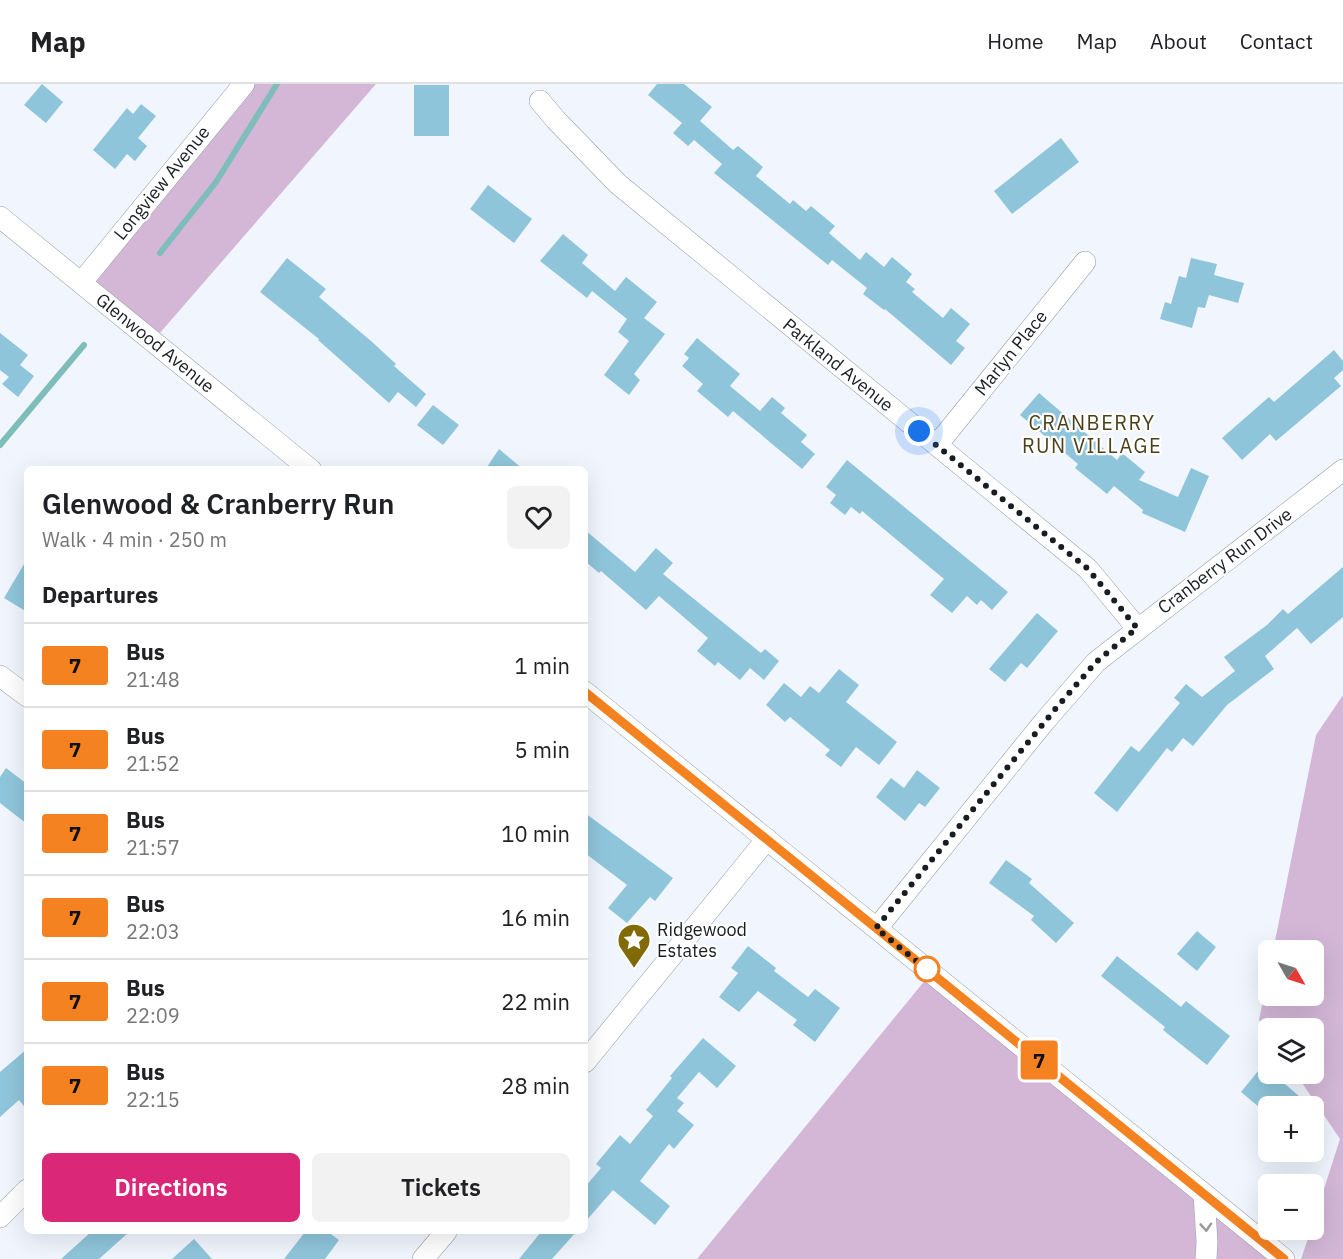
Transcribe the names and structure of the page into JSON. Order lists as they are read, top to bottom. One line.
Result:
{"streets":{"street":["Longview Avenue","Glenwood Avenue","Marlyn Place","Parkland Avenue","Cranberry Run Drive"]},"crossings":[["Longview Avenue","Glenwood Avenue"],["Marlyn Place","Parkland Avenue"],["Parkland Avenue","Cranberry Run Drive"]],"districts":["CRANBERRY RUN VILLAGE"],"places":{"place":["Ridgewood Estates"]},"lines":["bus line 7"],"north":"bottom right","page":{"header":"Map","nav":["Home","Map","About","Contact"],"on_map":"7","heading":[["Glenwood & Cranberry Run","Walk · 4 min · 250 m"],"Departures"],"list":[{"mark":"7","name":"Bus","note":"21:48","value":"1 min"},{"mark":"7","name":"Bus","note":"21:52","value":"5 min"},{"mark":"7","name":"Bus","note":"21:57","value":"10 min"},{"mark":"7","name":"Bus","note":"22:03","value":"16 min"},{"mark":"7","name":"Bus","note":"22:09","value":"22 min"},{"mark":"7","name":"Bus","note":"22:15","value":"28 min"}],"map_buttons":["+","−"],"buttons":["Directions","Tickets"]}}
